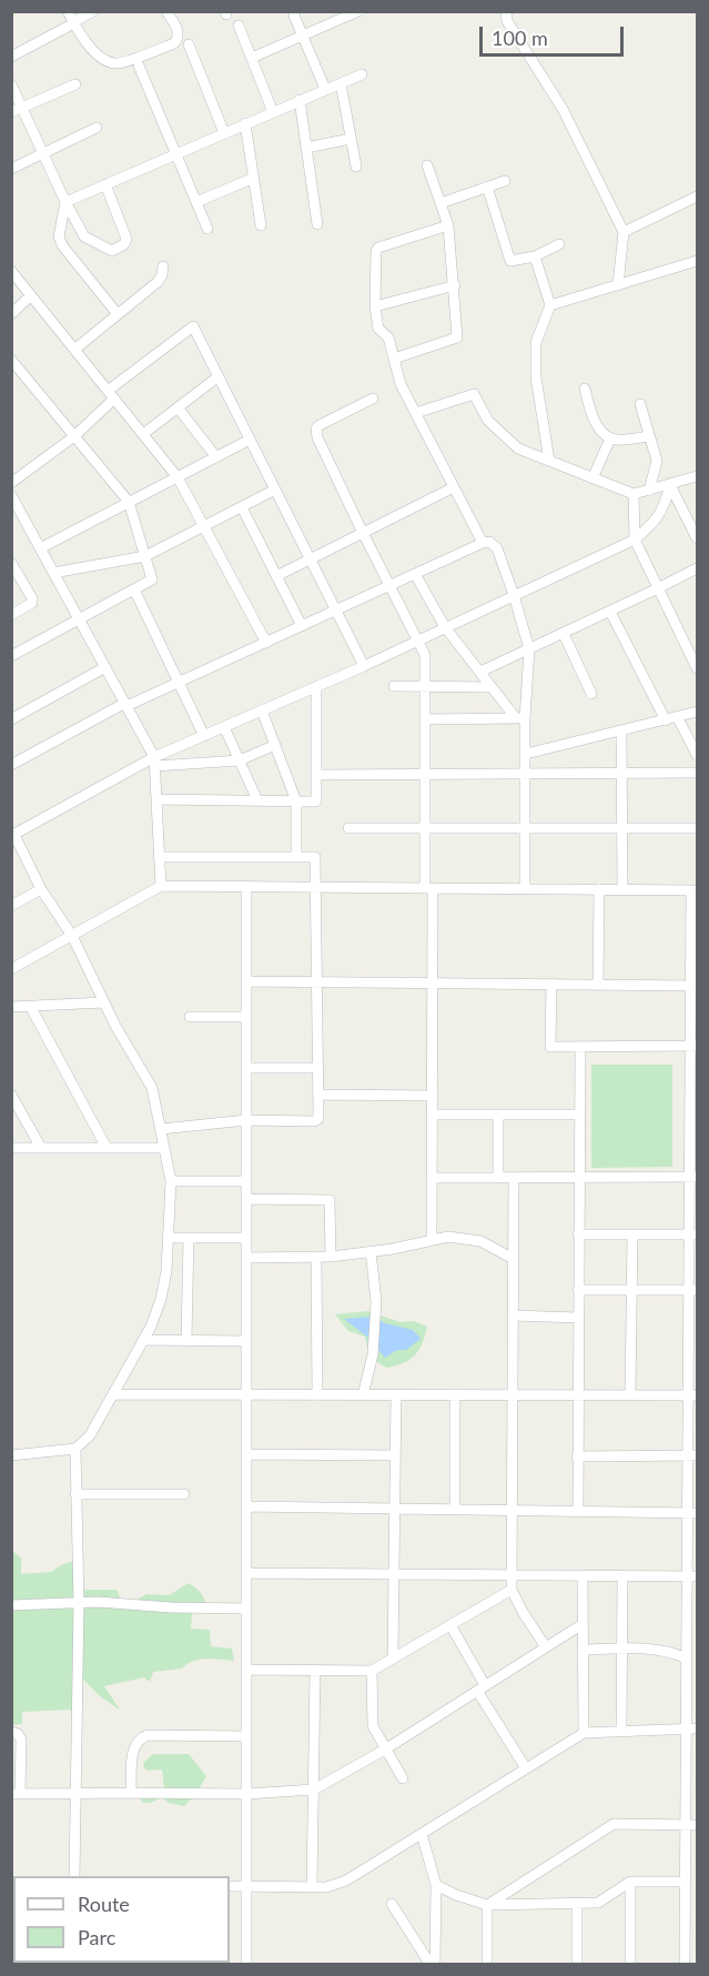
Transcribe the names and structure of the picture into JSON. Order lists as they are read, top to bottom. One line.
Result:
{"legend":["Route","Parc"],"scale_bar":"100 m"}
